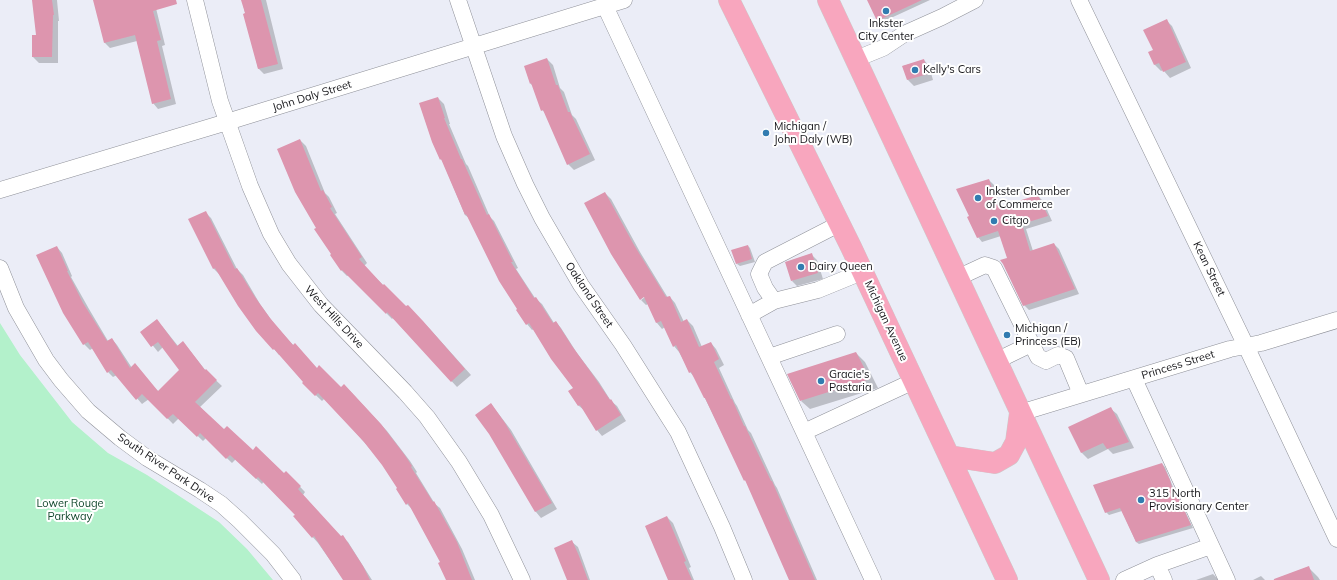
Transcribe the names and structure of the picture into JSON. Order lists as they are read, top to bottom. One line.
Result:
{"streets":{"main road":["Michigan Avenue"],"street":["John Daly Street","Kean Street","Oakland Street","West Hills Drive","Princess Street","South River Park Drive"]},"crossings":[["John Daly Street","Oakland Street"],["John Daly Street","West Hills Drive"],["Kean Street","Princess Street"]],"parks":["Lower Rouge Parkway"],"places":["Inkster City Center","Kelly's Cars","Michigan / John Daly (WB)","Inkster Chamber of Commerce","Citgo","Dairy Queen","Michigan / Princess (EB)","Gracie's Pastaria","315 North Provisionary Center"]}
